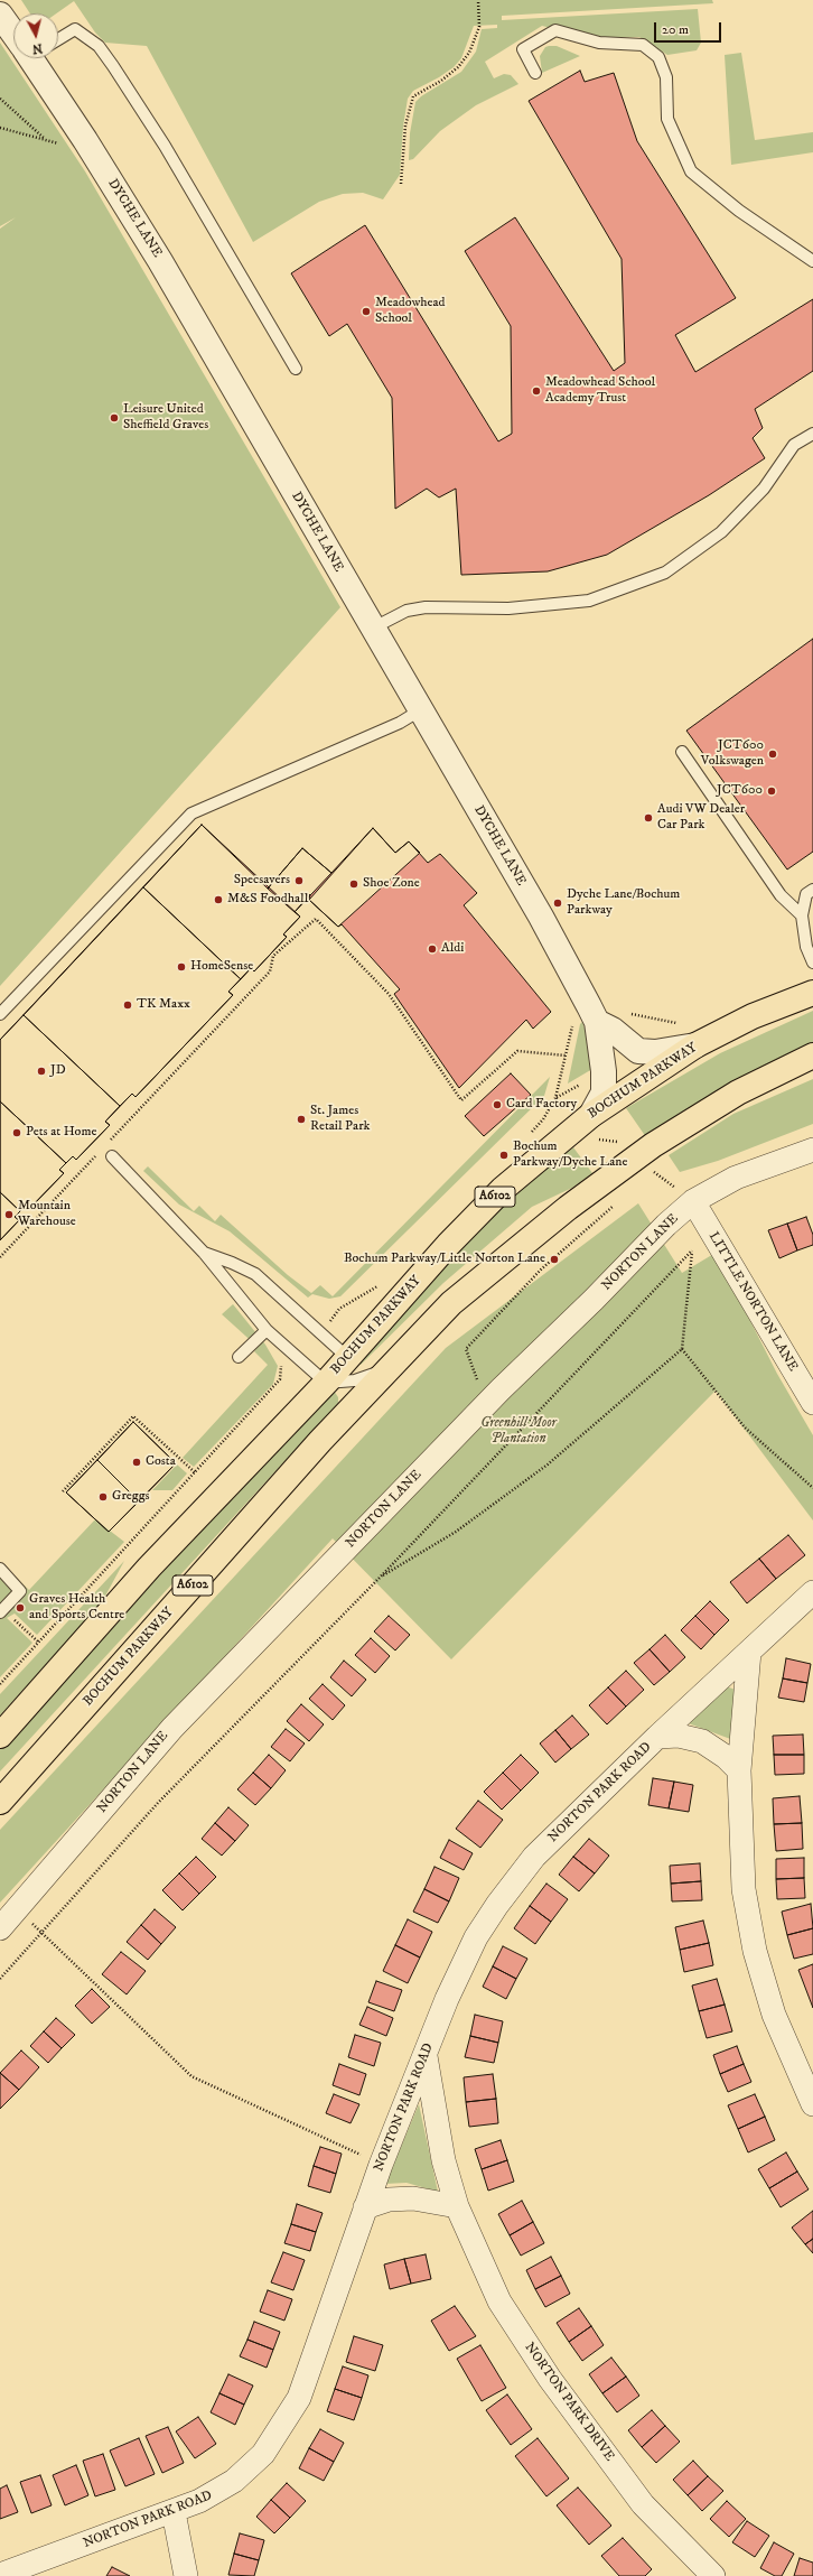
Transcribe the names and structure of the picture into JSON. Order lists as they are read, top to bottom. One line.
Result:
{"streets":{"highway":["BOCHUM PARKWAY","A6102"],"street":["DYCHE LANE","NORTON LANE","LITTLE NORTON LANE","NORTON PARK ROAD","NORTON PARK DRIVE"]},"crossings":[["DYCHE LANE","BOCHUM PARKWAY"],["NORTON LANE","LITTLE NORTON LANE"],["NORTON PARK ROAD","NORTON PARK DRIVE"]],"parks":["Greenhill Moor Plantation"],"places":["Meadowhead School","Meadowhead School Academy Trust","Leisure United Sheffield Graves","JCT600 Volkswagen","JCT600","Audi VW Dealer Car Park","Specsavers","Shoe Zone","M&S Foodhall","Dyche Lane/Bochum Parkway","Aldi","HomeSense","TK Maxx","JD","Card Factory","St. James Retail Park","Pets at Home","Bochum Parkway/Dyche Lane","Mountain Warehouse","Bochum Parkway/Little Norton Lane","Costa","Greggs","Graves Health and Sports Centre"],"scale_bar":"20 m","north":"bottom"}
